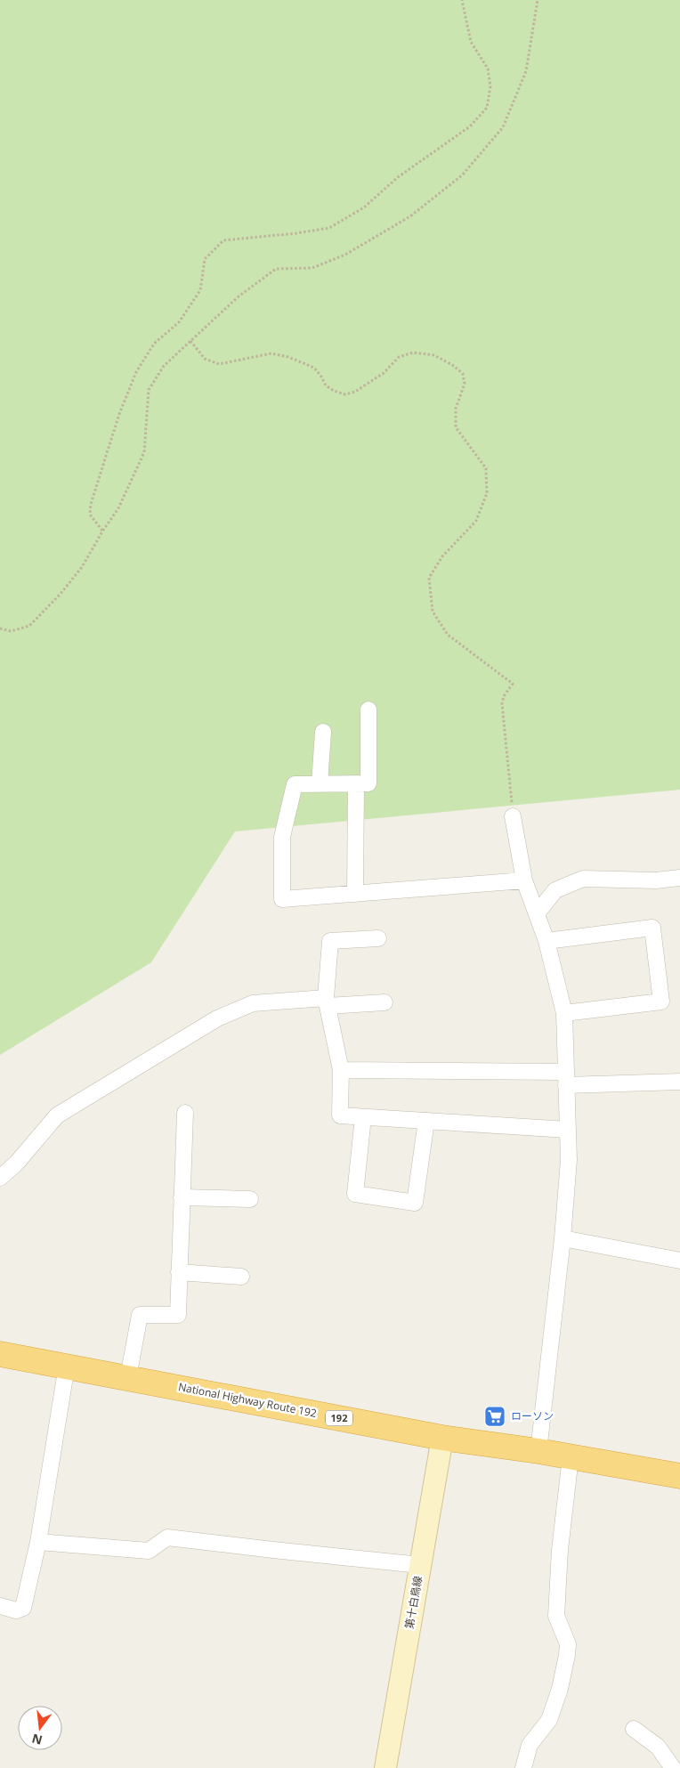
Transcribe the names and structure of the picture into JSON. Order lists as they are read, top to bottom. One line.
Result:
{"streets":{"highway":["National Highway Route 192","192"],"main road":["第十白鳥線"]},"crossings":[["National Highway Route 192","第十白鳥線"]],"places":{"supermarket":["ローソン"]},"north":"bottom"}
